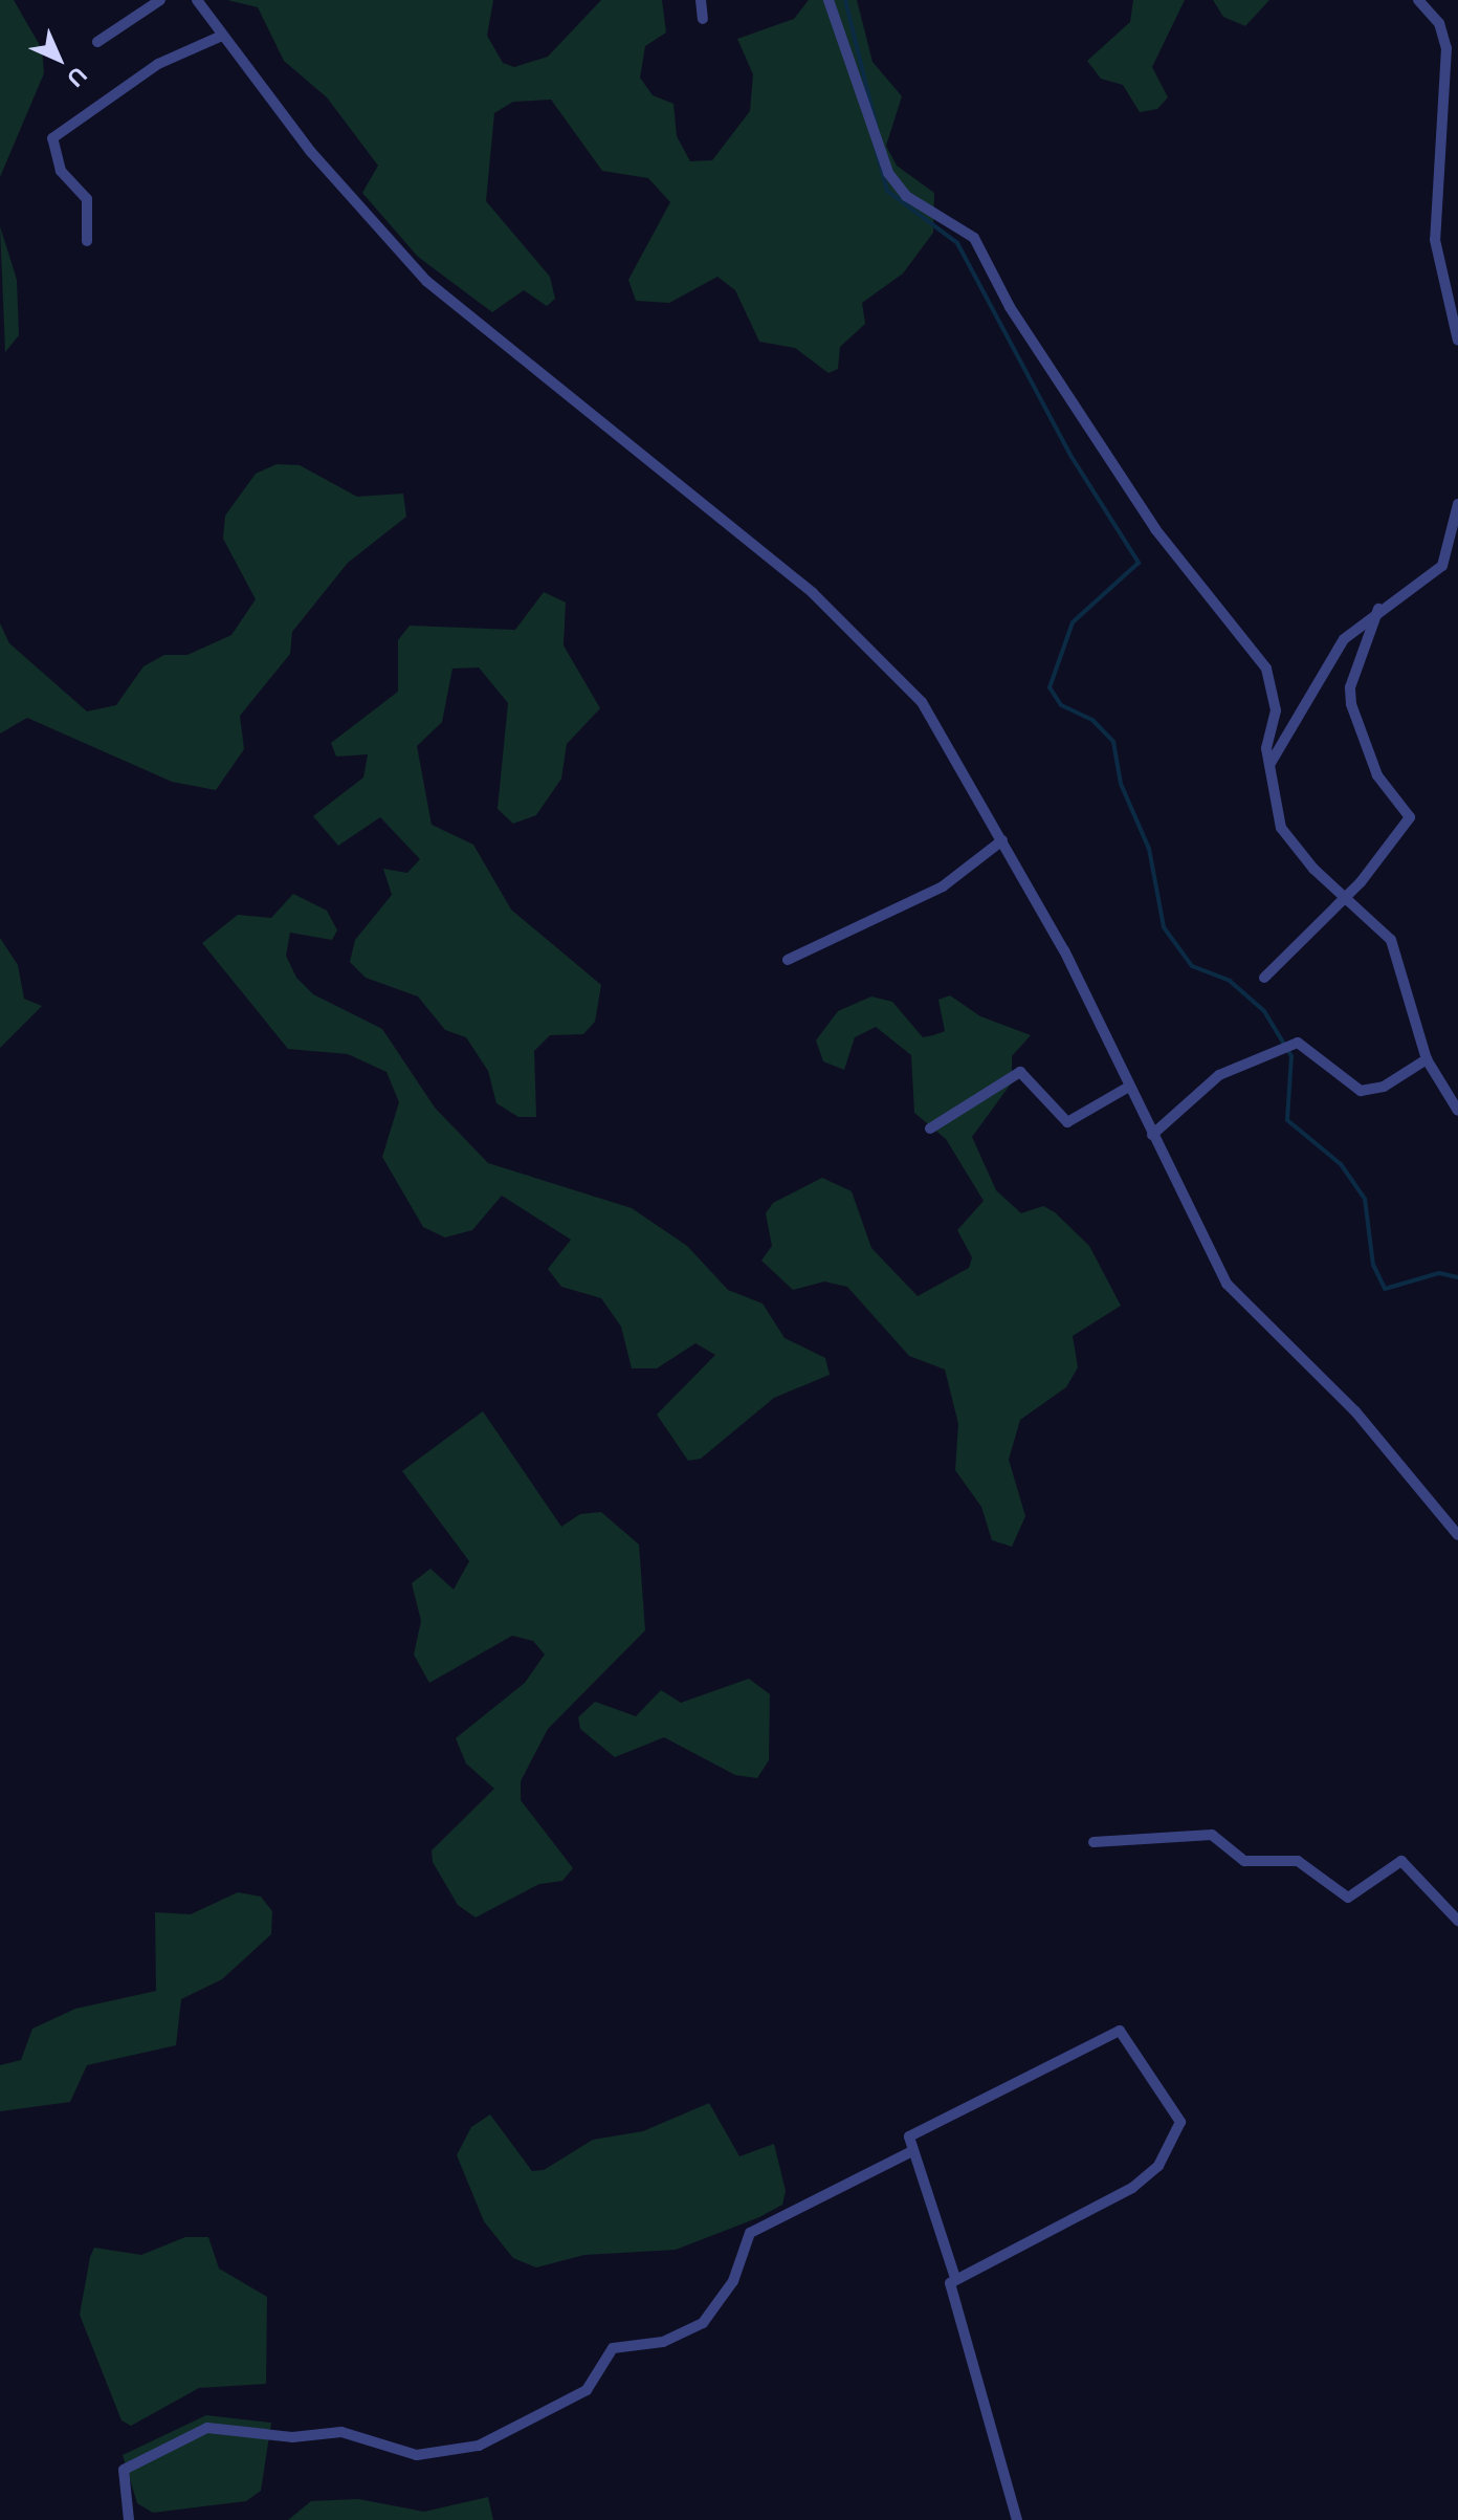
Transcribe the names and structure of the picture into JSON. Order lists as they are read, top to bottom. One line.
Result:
{"north":"bottom right"}
